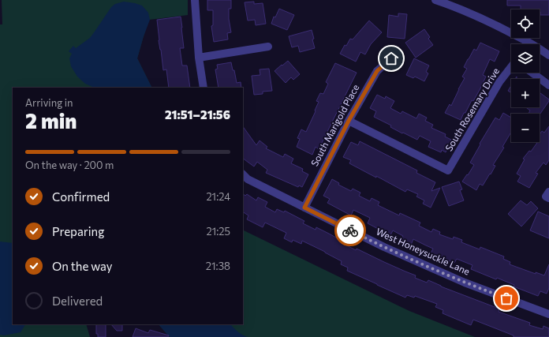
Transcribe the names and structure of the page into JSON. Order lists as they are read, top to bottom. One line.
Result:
{"streets":{"street":["South Rosemary Drive","South Marigold Place","West Honeysuckle Lane"]},"crossings":[["South Rosemary Drive","South Marigold Place"],["South Marigold Place","West Honeysuckle Lane"]],"page":{"map_buttons":["+","−"],"heading":["2 min","Arriving in","21:51–21:56"],"bar":"On the way · 200 m","list":[["Confirmed","21:24"],["Preparing","21:25"],["On the way","21:38"],"Delivered"]}}
